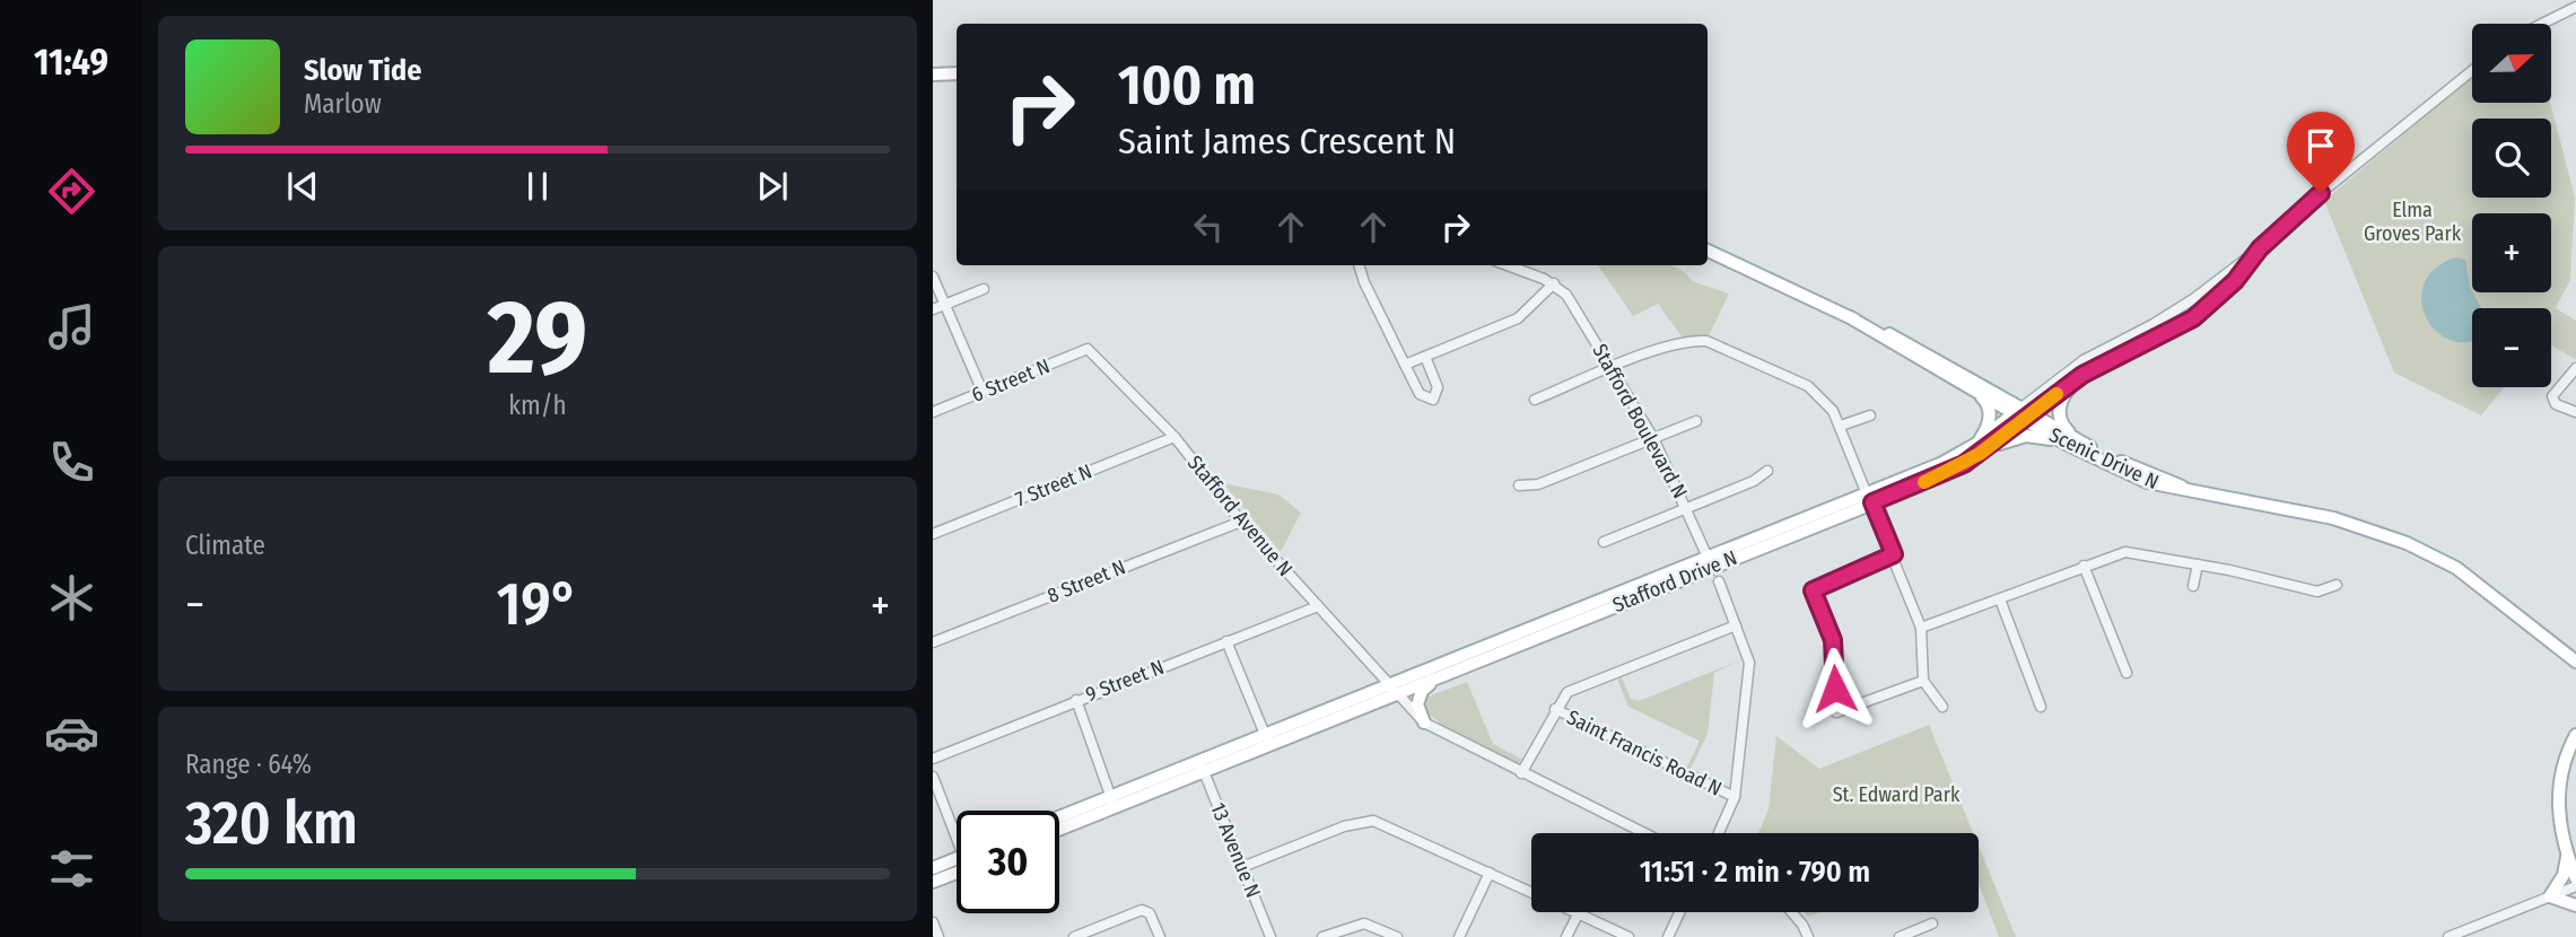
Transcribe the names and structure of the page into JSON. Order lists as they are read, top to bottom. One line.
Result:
{"streets":{"main road":["Scenic Drive N","Stafford Drive N"],"street":["6 Street N","Stafford Boulevard N","7 Street N","Stafford Avenue N","8 Street N","9 Street N","Saint Francis Road N","13 Avenue N"]},"crossings":[["6 Street N","Stafford Avenue N"],["Stafford Boulevard N","Stafford Drive N"],["Scenic Drive N","Stafford Drive N"],["7 Street N","Stafford Avenue N"],["Stafford Avenue N","8 Street N"],["Stafford Avenue N","Stafford Drive N"],["Stafford Avenue N","9 Street N"],["Stafford Drive N","13 Avenue N"]],"parks":["Elma Groves Park","St. Edward Park"],"north":"right","page":{"tabs":"11:49","map_buttons":["+","−"],"turn":["100 m","Saint James Crescent N"],"song":["Slow Tide","Marlow"],"tile":[["29","km/h"],"Climate",["Range · 64%","320 km"]],"heat":["−","19°","+"],"limit":"30","trip":"11:51 · 2 min · 790 m"}}
